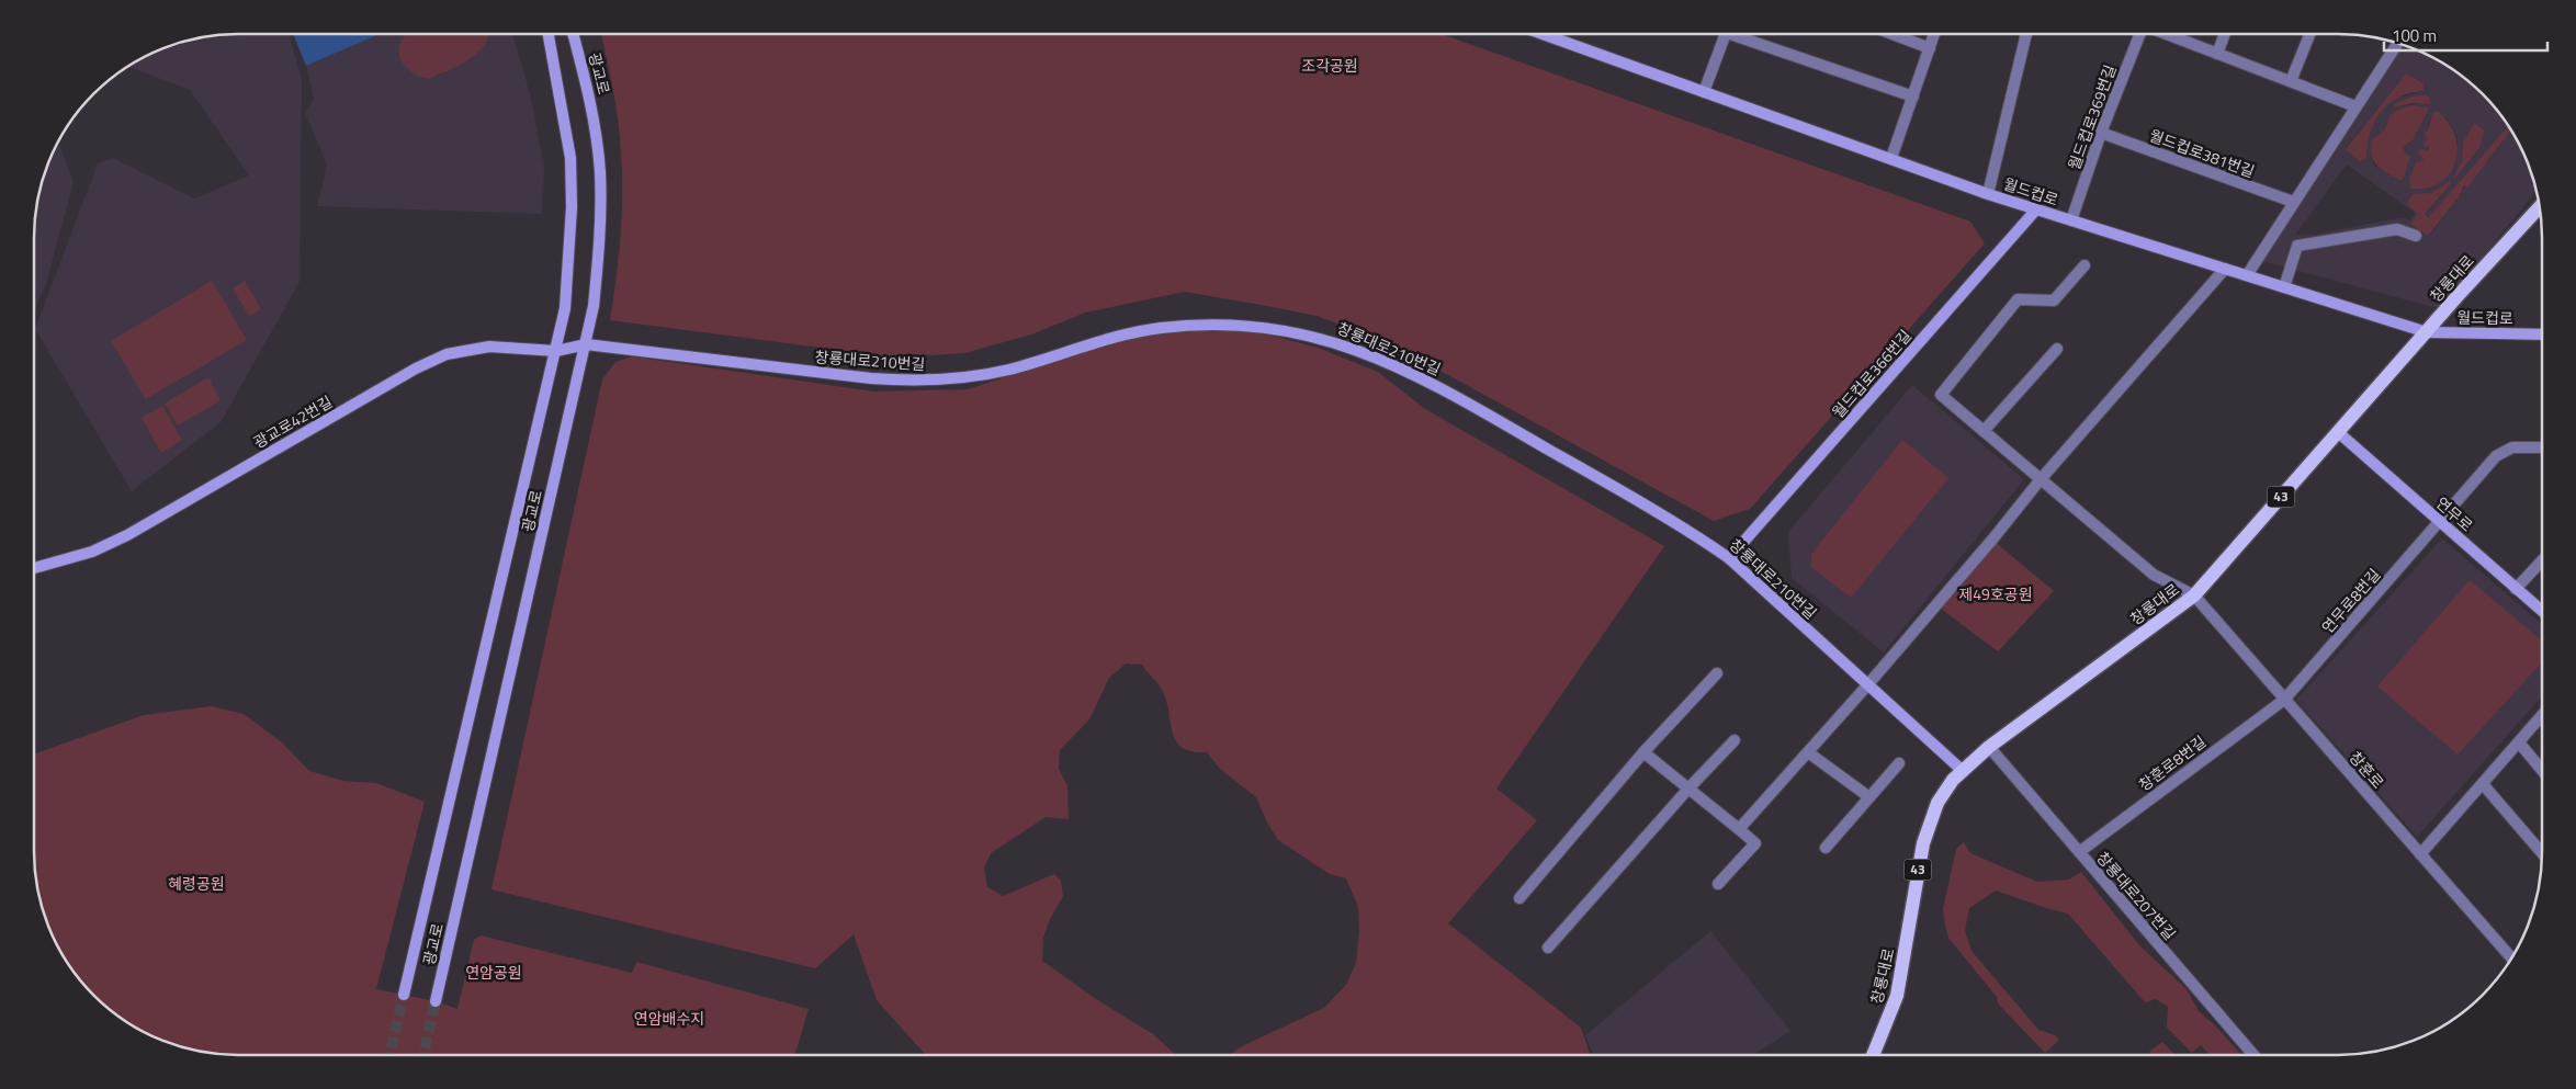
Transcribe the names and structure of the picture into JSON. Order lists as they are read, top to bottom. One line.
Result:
{"streets":{"main road":["창룡대로","43"],"street":["광교로","월드컵로369번길","월드컵로381번길","월드컵로","창룡대로210번길","월드컵로366번길","광교로42번길","연무로","연무로8번길","창훈로8번길","창훈로","창룡대로207번길"]},"crossings":[["광교로","창룡대로210번길"],["광교로","광교로42번길"],["월드컵로369번길","월드컵로381번길"],["월드컵로369번길","월드컵로"],["월드컵로","창룡대로"],["월드컵로","월드컵로366번길"],["창룡대로","창룡대로210번길"],["창룡대로","연무로"],["창룡대로","창훈로"],["창룡대로","창룡대로207번길"],["창룡대로210번길","월드컵로366번길"],["창룡대로210번길","광교로42번길"],["연무로","연무로8번길"],["연무로8번길","창훈로8번길"],["연무로8번길","창훈로"],["창훈로8번길","창훈로"],["창훈로8번길","창룡대로207번길"]],"parks":["조각공원","제49호공원","혜령공원","연암공원","연암배수지"],"scale_bar":"100 m"}
